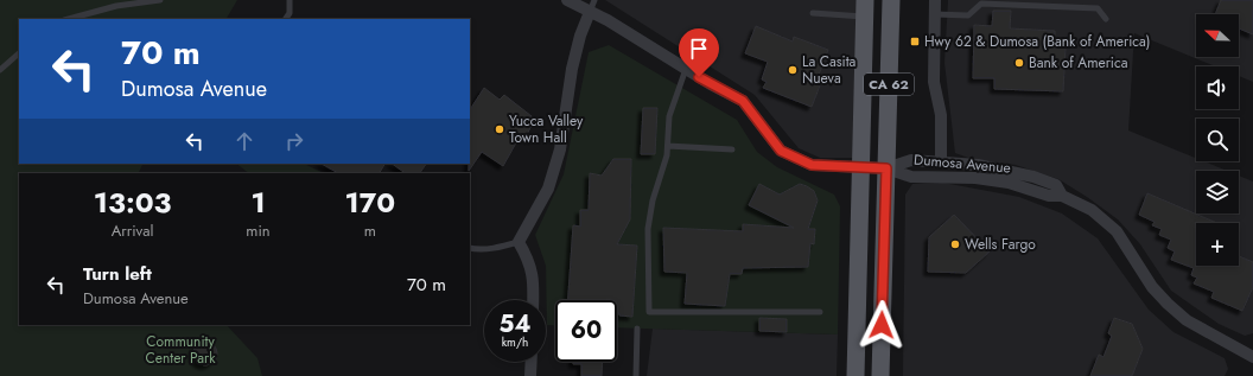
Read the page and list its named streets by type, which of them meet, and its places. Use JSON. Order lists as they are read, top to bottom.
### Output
{
  "streets": {
    "main road": ["CA 62"],
    "street": ["Dumosa Avenue"]
  },
  "crossings": [
    ["CA 62", "Dumosa Avenue"]
  ],
  "parks": ["Community Center Park"],
  "places": {
    "transit": ["Hwy 62 & Dumosa (Bank of America)"],
    "other": [
      "Bank of America",
      "La Casita Nueva",
      "Yucca Valley Town Hall",
      "Wells Fargo"
    ]
  },
  "north": "left",
  "page": {
    "map_buttons": "+",
    "turn": ["70 m", "Dumosa Avenue"],
    "eta": [
      "13:03",
      "Arrival",
      "1",
      "min",
      "170",
      "m"
    ],
    "list": [
      {
        "name": "Turn left",
        "note": "Dumosa Avenue",
        "value": "70 m"
      }
    ],
    "speed": "54 km/h",
    "limit": "60"
  }
}
